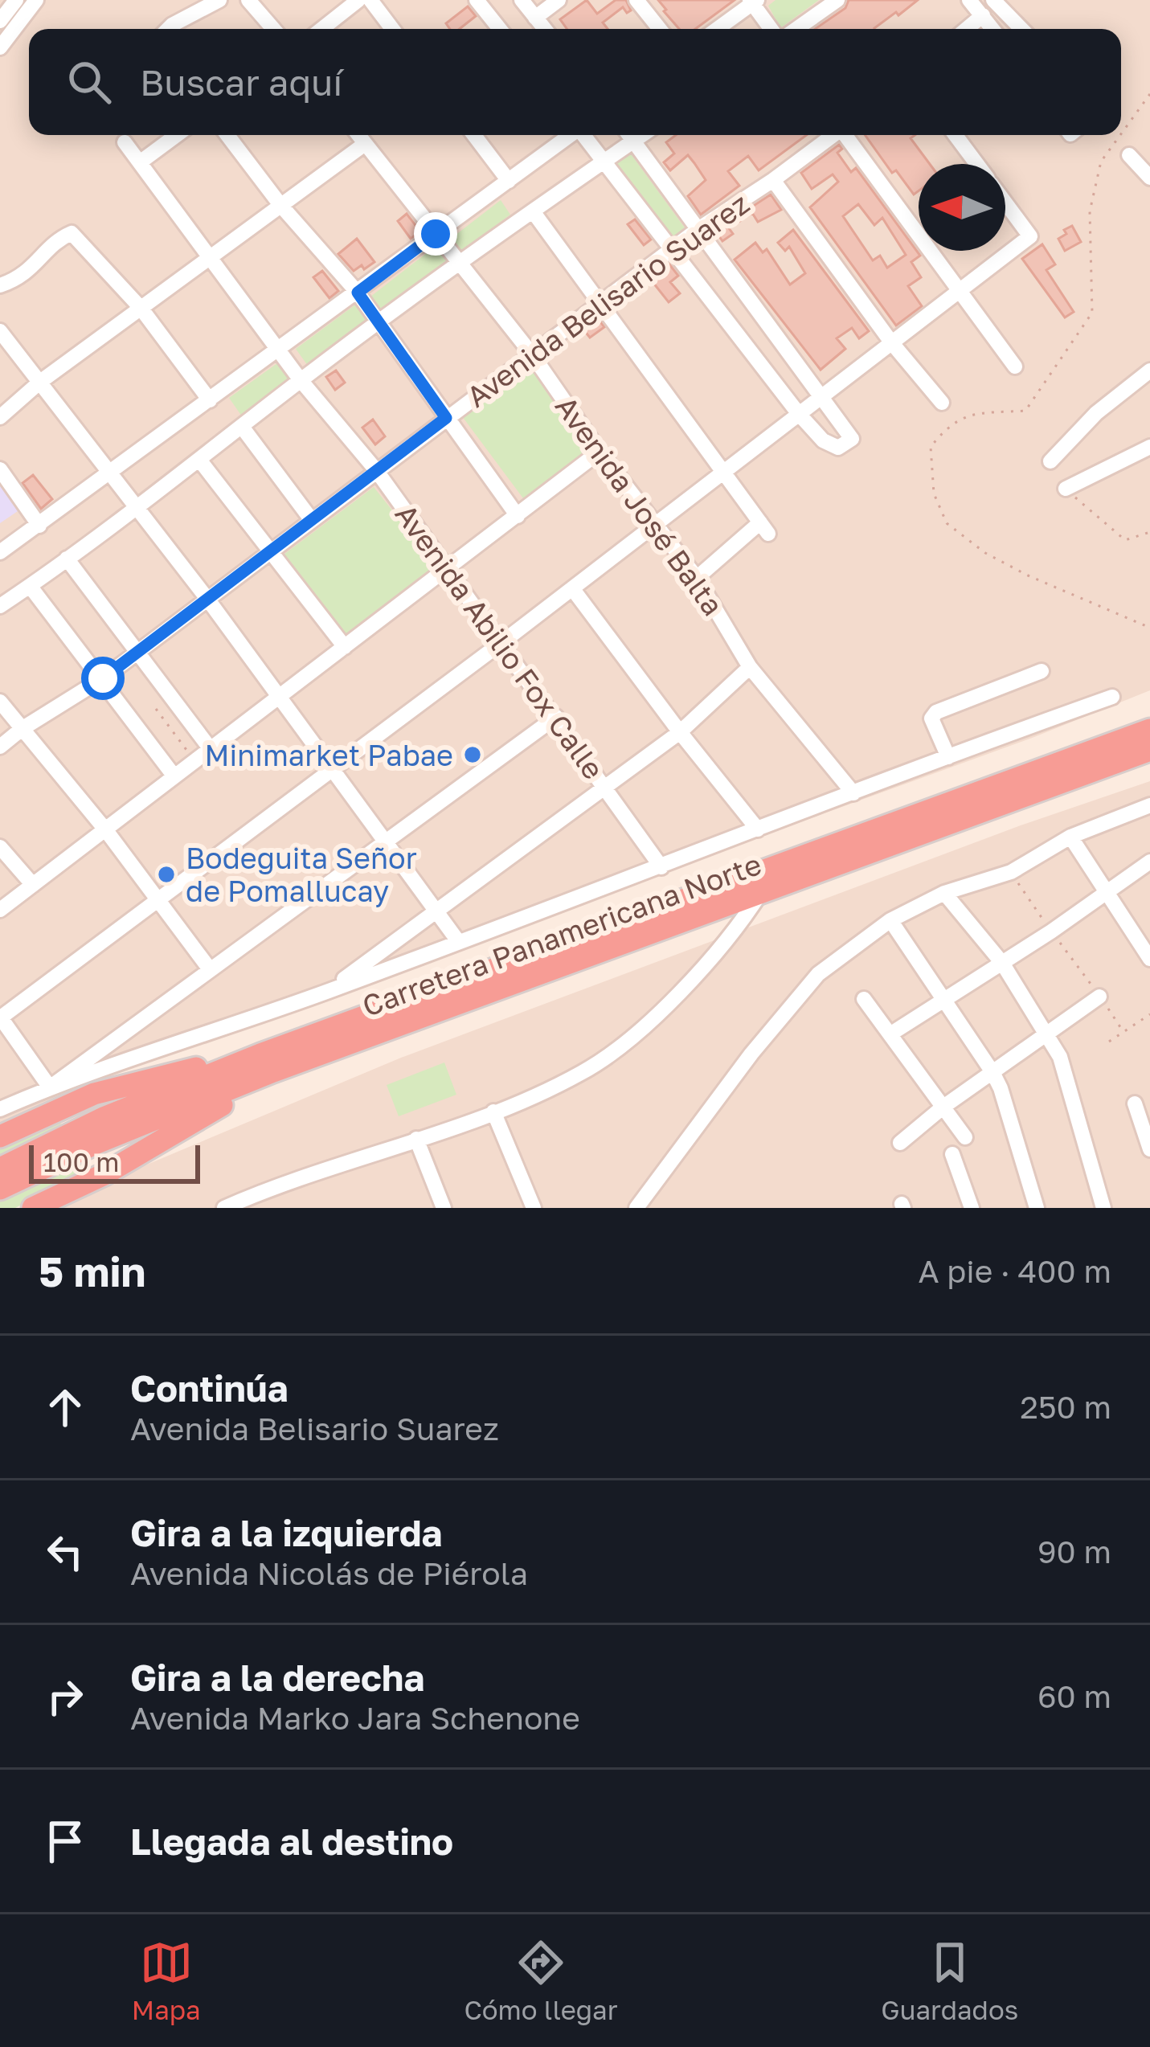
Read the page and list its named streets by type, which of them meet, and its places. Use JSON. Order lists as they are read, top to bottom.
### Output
{
  "streets": {
    "highway": ["Carretera Panamericana Norte"],
    "street": ["Avenida Belisario Suarez", "Avenida José Balta", "Avenida Abilio Fox Calle"]
  },
  "crossings": [
    ["Avenida Belisario Suarez", "Avenida José Balta"],
    ["Avenida Belisario Suarez", "Avenida Abilio Fox Calle"]
  ],
  "places": ["Minimarket Pabae", "Bodeguita Señor de Pomallucay"],
  "scale_bar": "100 m",
  "north": "left",
  "page": {
    "search": "Buscar aquí",
    "scale": "100 m",
    "heading": ["5 min", "A pie · 400 m"],
    "list": [
      ["Continúa", "Avenida Belisario Suarez", "250 m"],
      ["Gira a la izquierda", "Avenida Nicolás de Piérola", "90 m"],
      ["Gira a la derecha", "Avenida Marko Jara Schenone", "60 m"],
      "Llegada al destino"
    ],
    "nav": ["Mapa", "Cómo llegar", "Guardados"]
  }
}
